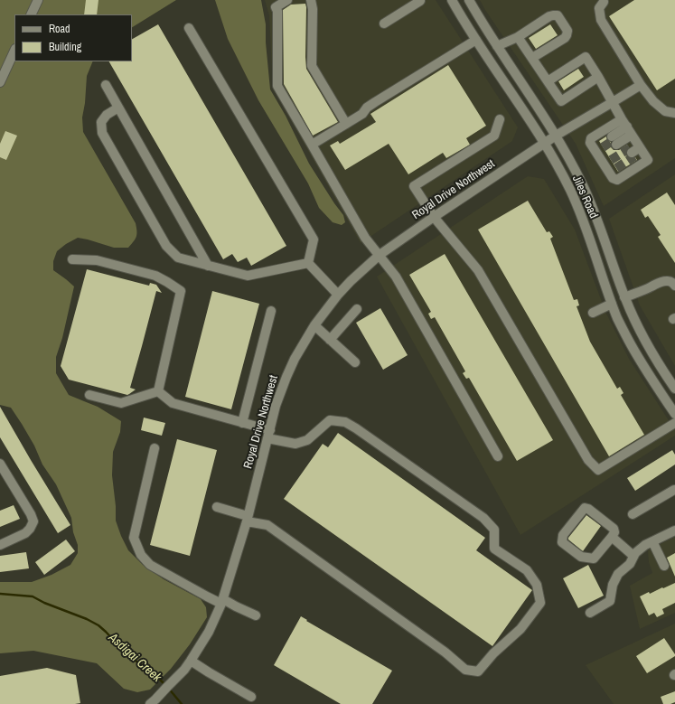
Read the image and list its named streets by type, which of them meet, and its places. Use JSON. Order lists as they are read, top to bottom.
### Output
{
  "streets": {
    "street": ["Royal Drive Northwest", "Jiles Road"]
  },
  "crossings": [
    ["Royal Drive Northwest", "Jiles Road"]
  ],
  "water": ["Asdigai Creek"],
  "legend": ["Road", "Building"]
}
